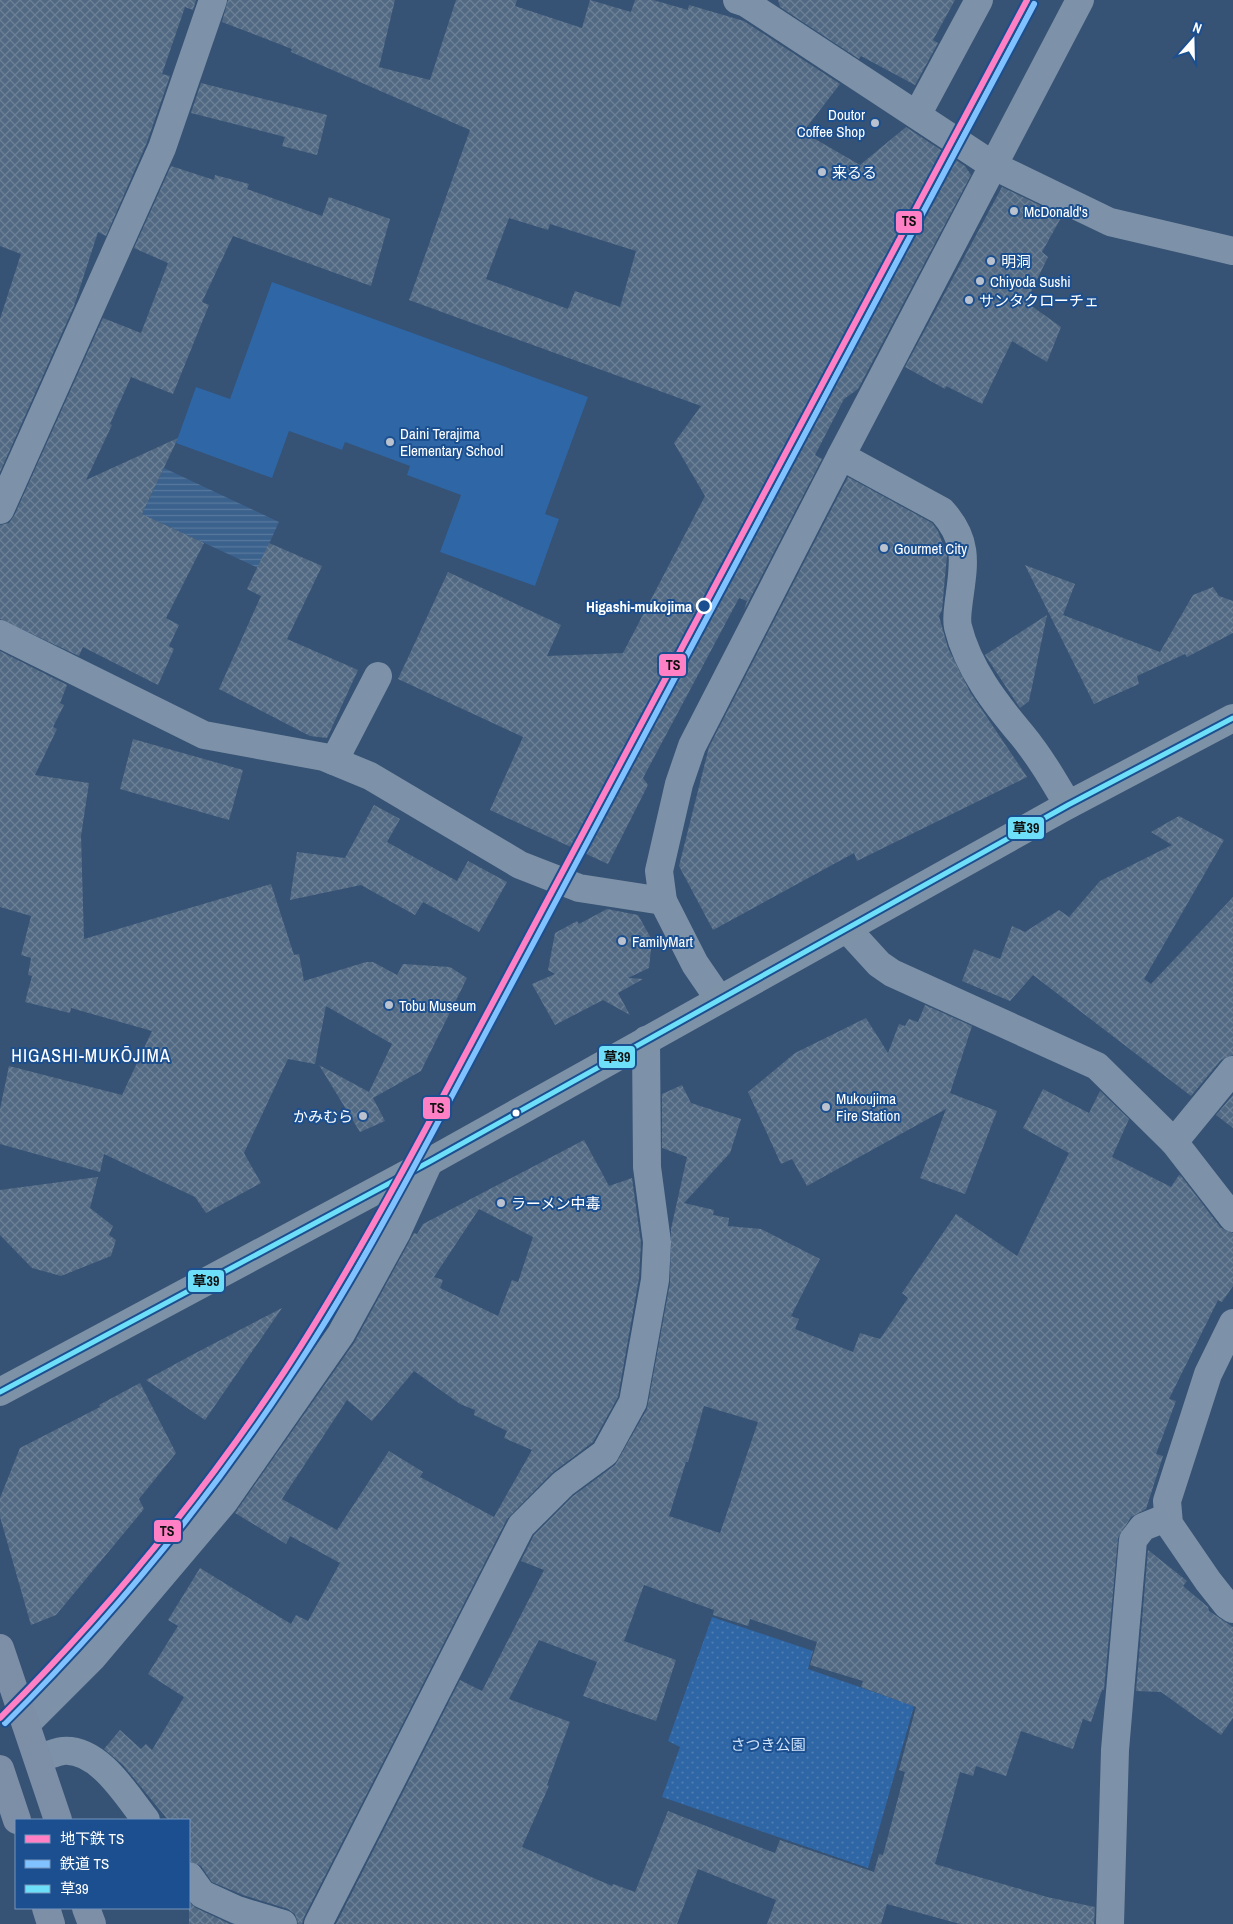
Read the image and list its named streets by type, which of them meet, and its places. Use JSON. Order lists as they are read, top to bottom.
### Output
{
  "districts": ["HIGASHI-MUKŌJIMA"],
  "parks": ["さつき公園"],
  "places": [
    "Doutor Coffee Shop",
    "来るる",
    "McDonald's",
    "明洞",
    "Chiyoda Sushi",
    "サンタクローチェ",
    "Daini Terajima Elementary School",
    "Gourmet City",
    "Higashi-mukojima",
    "FamilyMart",
    "Tobu Museum",
    "Mukoujima Fire Station",
    "かみむら",
    "ラーメン中毒"
  ],
  "lines": ["metro line TS", "rail line TS", "transit line 草39"],
  "legend": ["地下鉄 TS", "鉄道 TS", "草39"],
  "north": "top"
}
